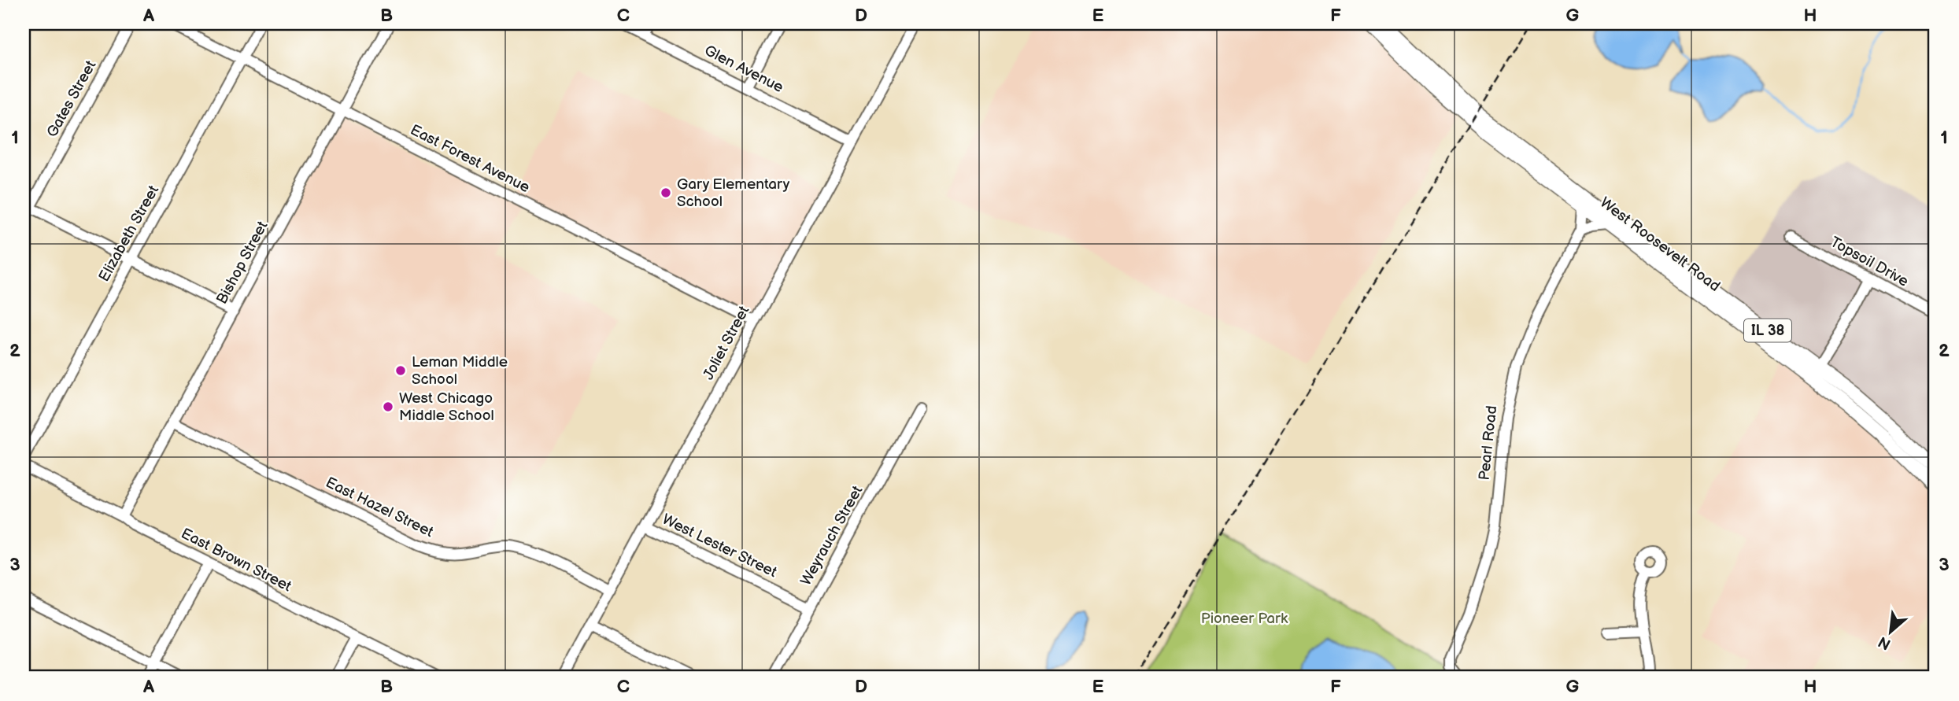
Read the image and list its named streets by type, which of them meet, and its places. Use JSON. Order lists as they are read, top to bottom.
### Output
{
  "streets": {
    "main road": ["West Roosevelt Road", "IL 38"],
    "street": [
      "Glen Avenue",
      "Gates Street",
      "East Forest Avenue",
      "Elizabeth Street",
      "Topsoil Drive",
      "Bishop Street",
      "Joliet Street",
      "Pearl Road",
      "East Hazel Street",
      "Weyrauch Street",
      "West Lester Street",
      "East Brown Street"
    ]
  },
  "crossings": [
    ["Glen Avenue", "Joliet Street"],
    ["East Forest Avenue", "Elizabeth Street"],
    ["East Forest Avenue", "Bishop Street"],
    ["East Forest Avenue", "Joliet Street"],
    ["West Roosevelt Road", "Pearl Road"],
    ["Bishop Street", "East Hazel Street"],
    ["Bishop Street", "East Brown Street"],
    ["Joliet Street", "East Hazel Street"],
    ["Joliet Street", "West Lester Street"],
    ["Weyrauch Street", "West Lester Street"]
  ],
  "parks": ["Pioneer Park"],
  "places": ["Gary Elementary School", "Leman Middle School", "West Chicago Middle School"],
  "north": "bottom left",
  "grid": {
    "columns": [
      "A",
      "B",
      "C",
      "D",
      "E",
      "F",
      "G",
      "H"
    ],
    "rows": ["1", "2", "3"]
  }
}
